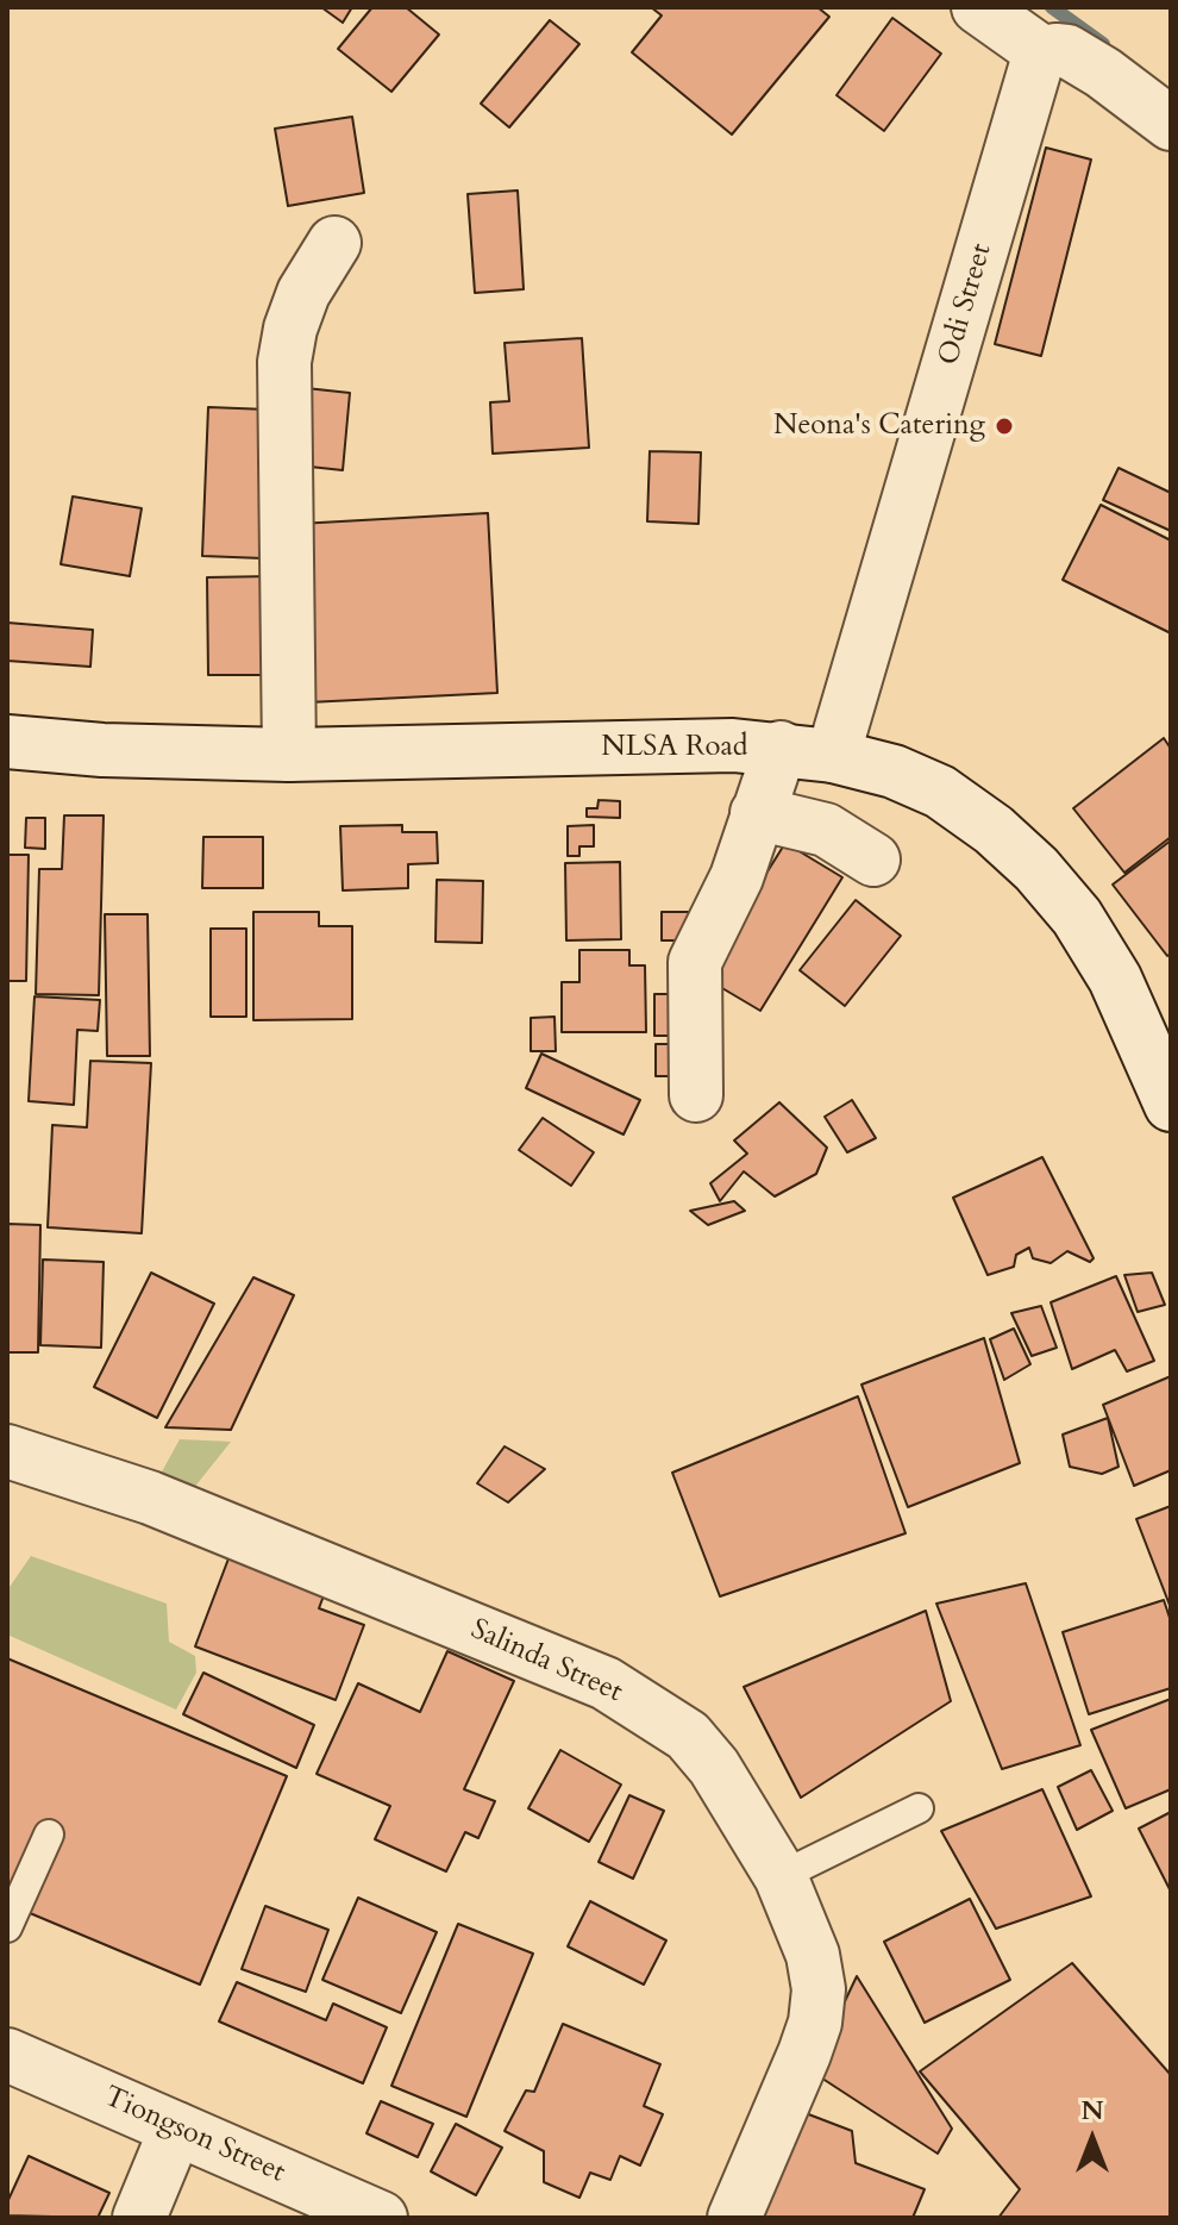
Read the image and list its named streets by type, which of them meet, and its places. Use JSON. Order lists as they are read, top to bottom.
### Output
{
  "streets": {
    "street": [
      "Odi Street",
      "NLSA Road",
      "Salinda Street",
      "Tiongson Street"
    ]
  },
  "crossings": [
    ["Odi Street", "NLSA Road"]
  ],
  "places": ["Neona's Catering"],
  "north": "top"
}
